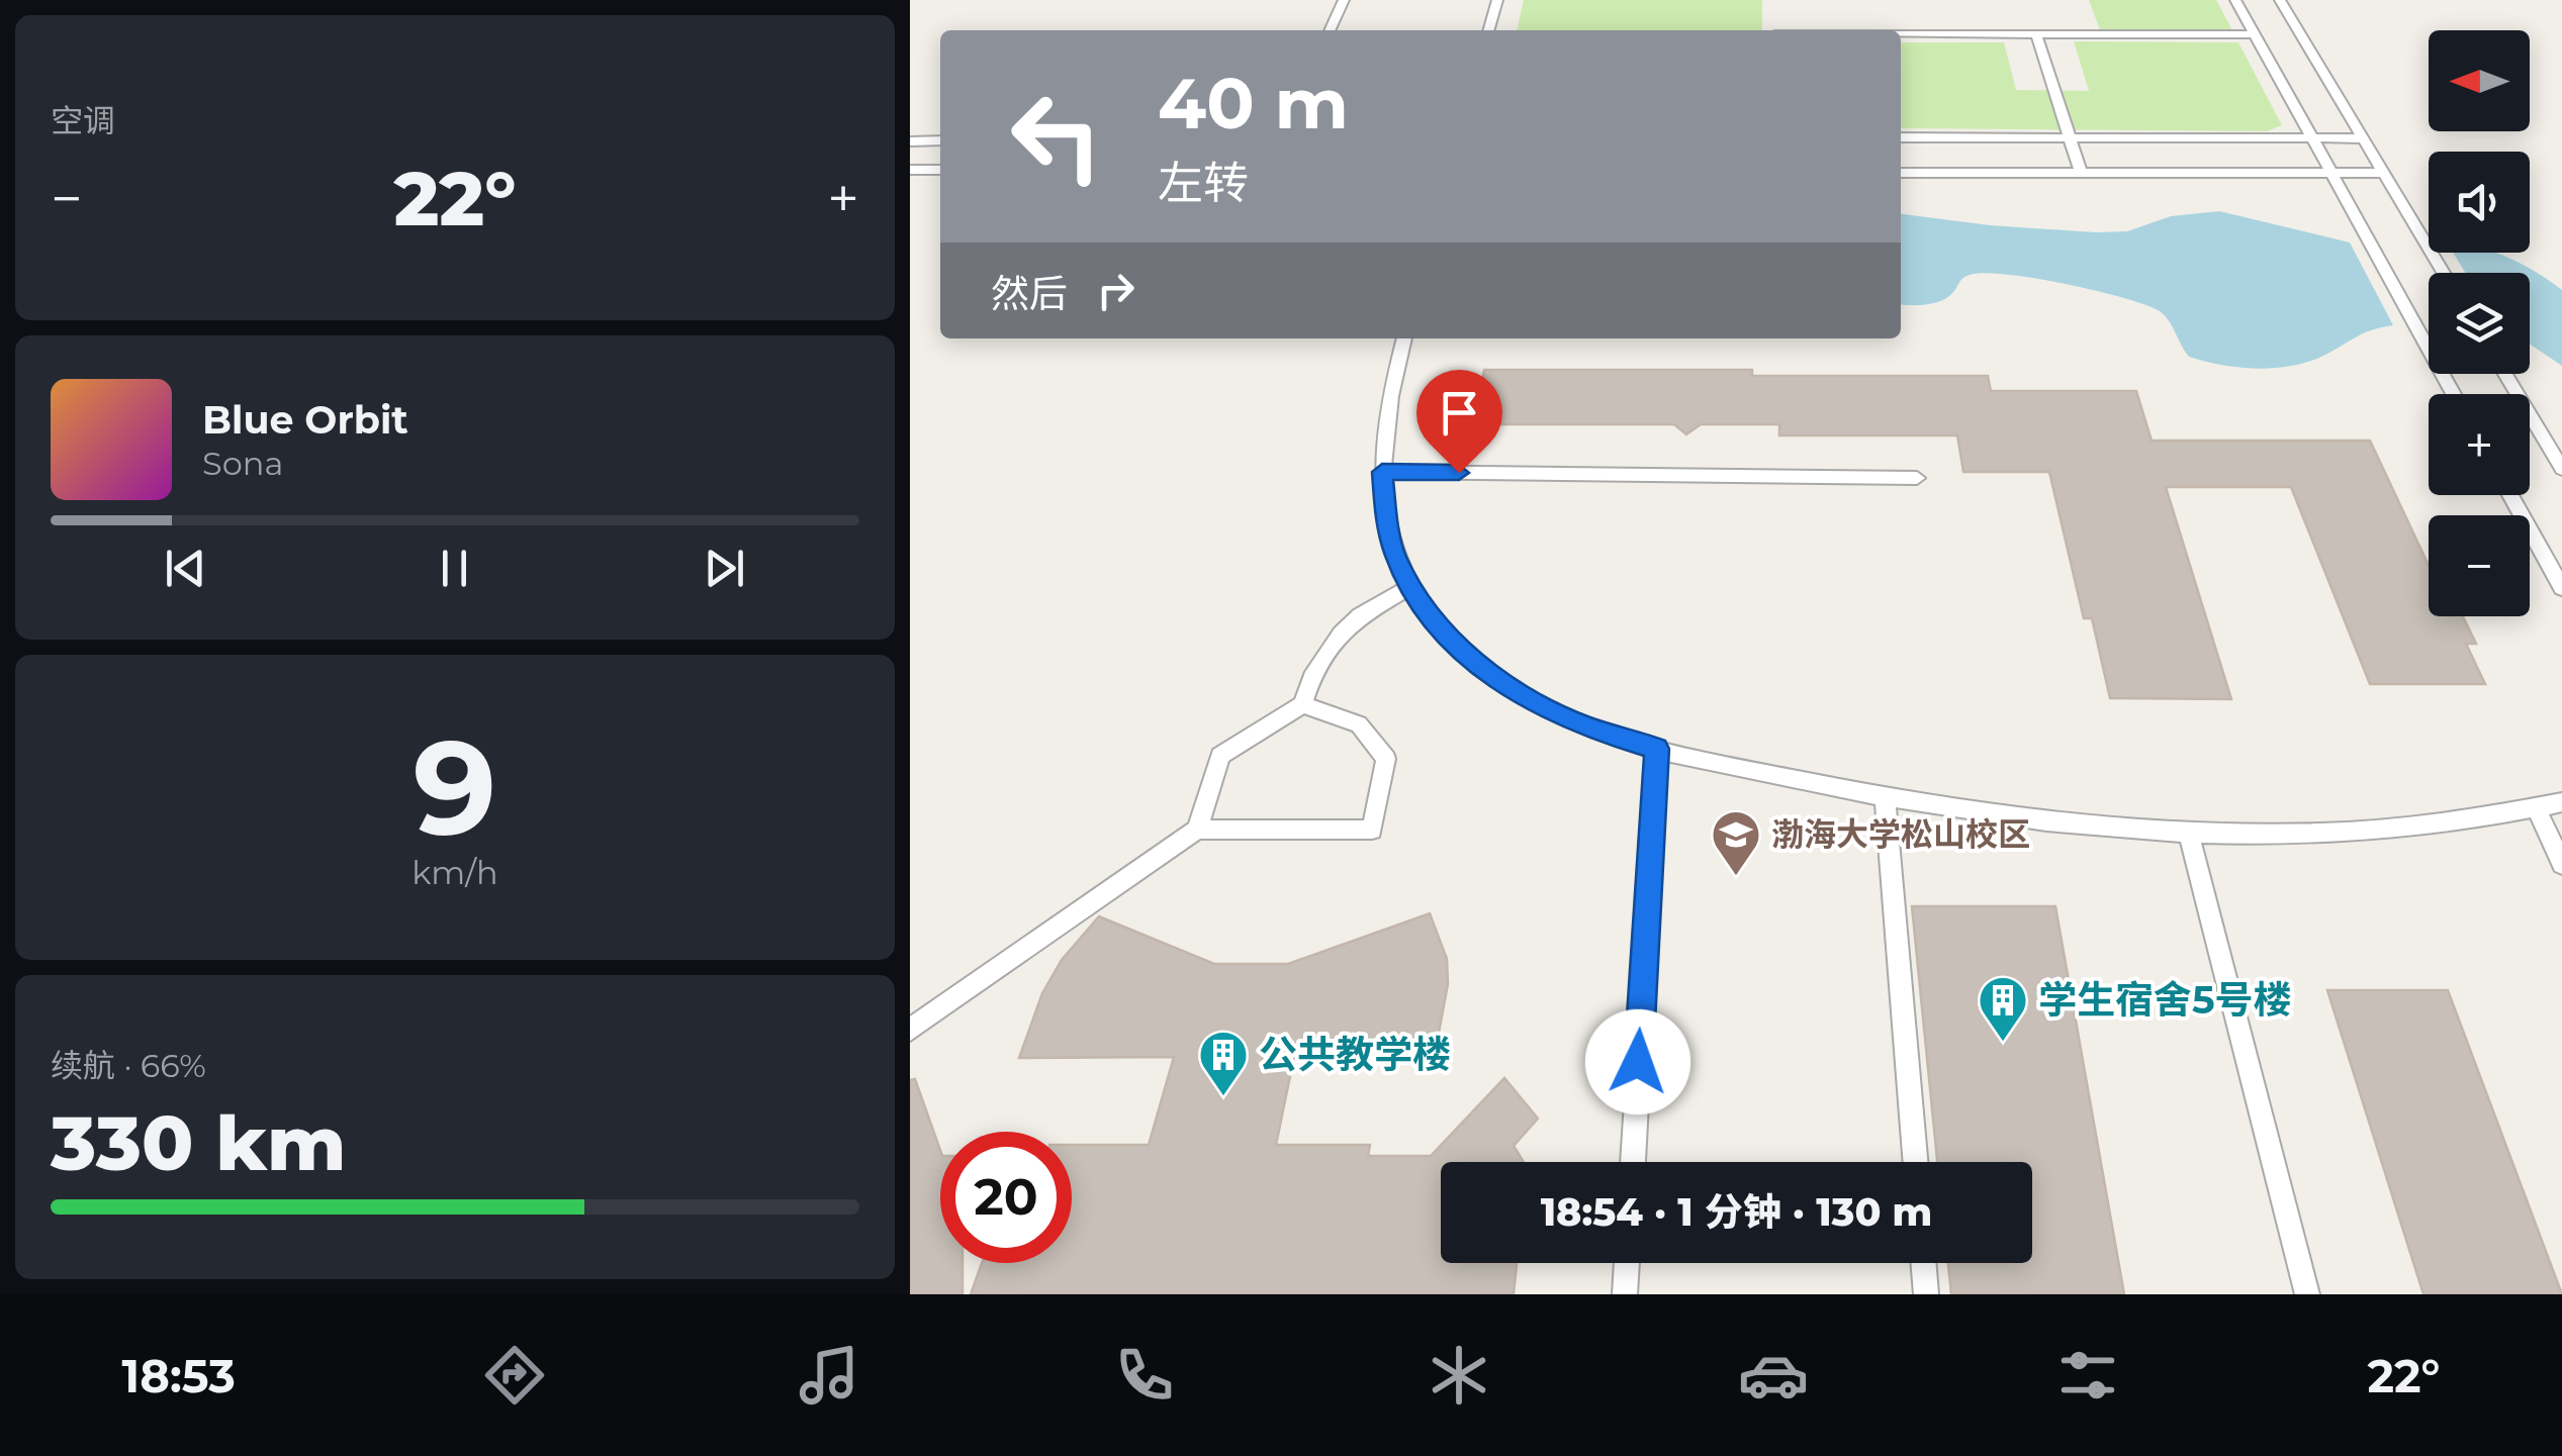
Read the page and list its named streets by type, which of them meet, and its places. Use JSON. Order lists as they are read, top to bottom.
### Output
{
  "places": {
    "school or university": ["渤海大学松山校区"],
    "building": ["学生宿舍5号楼", "公共教学楼"]
  },
  "north": "left",
  "page": {
    "tile": [
      "空调",
      ["9", "km/h"],
      ["续航 · 66%", "330 km"]
    ],
    "map_buttons": ["+", "−"],
    "turn": ["40 m", "左转"],
    "heat": ["−", "22°", "+"],
    "then": "然后",
    "song": ["Blue Orbit", "Sona"],
    "limit": "20",
    "trip": "18:54 · 1 分钟 · 130 m",
    "tabs": ["18:53", "22°"]
  }
}
